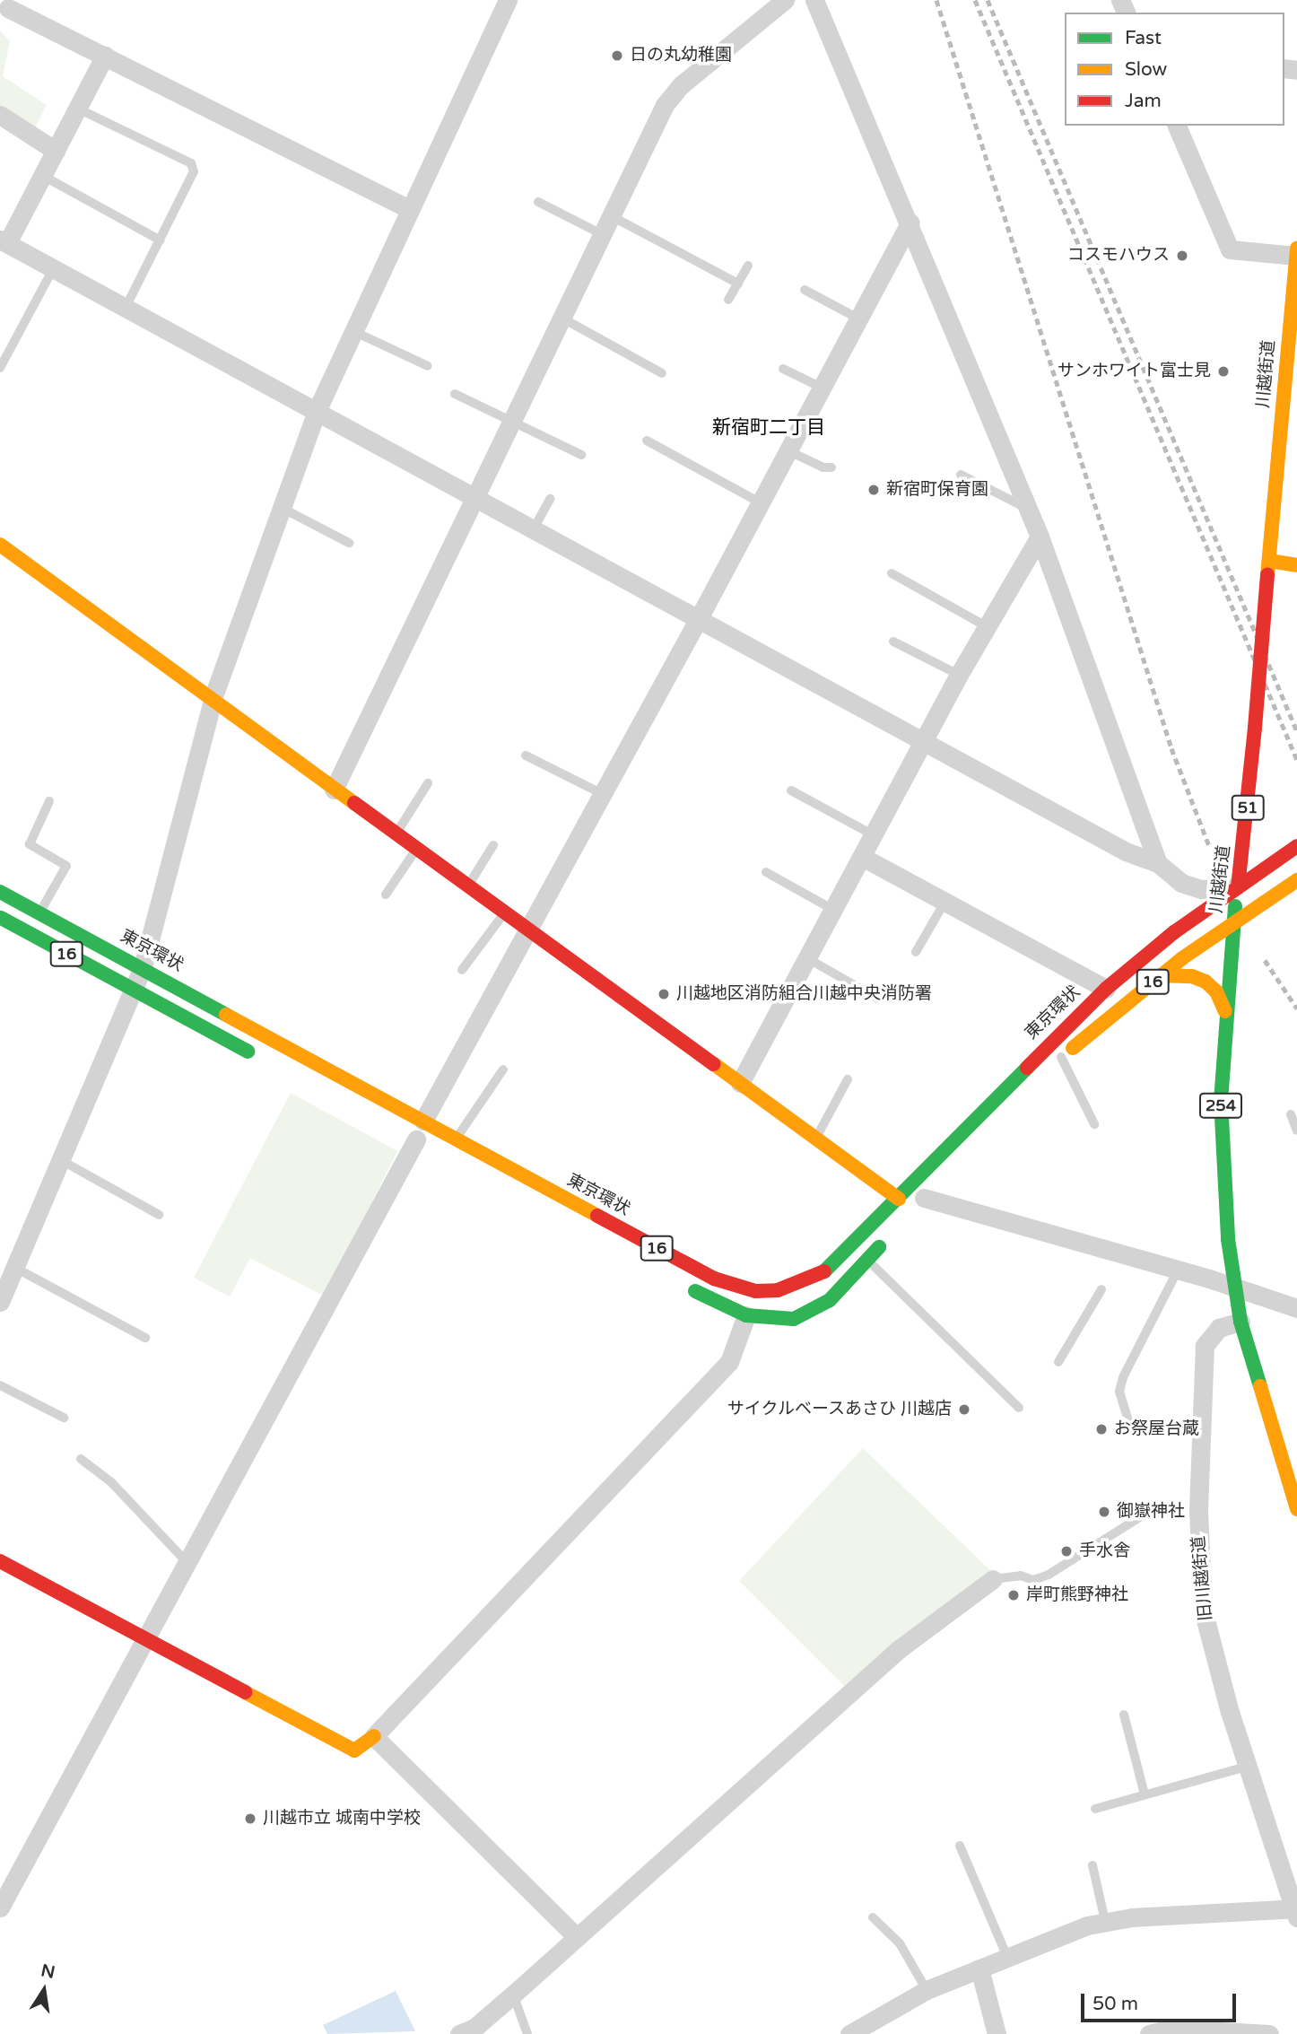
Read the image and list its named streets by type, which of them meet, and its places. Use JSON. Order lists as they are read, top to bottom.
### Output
{
  "streets": {
    "main road": [
      "川越街道",
      "51",
      "東京環状",
      "16",
      "254"
    ],
    "street": ["旧川越街道"]
  },
  "crossings": [
    ["川越街道", "東京環状"],
    ["川越街道", "16"],
    ["川越街道", "旧川越街道"]
  ],
  "districts": ["新宿町二丁目"],
  "places": [
    "日の丸幼稚園",
    "コスモハウス",
    "サンホワイト富士見",
    "新宿町保育園",
    "川越地区消防組合川越中央消防署",
    "サイクルベースあさひ 川越店",
    "お祭屋台蔵",
    "御嶽神社",
    "手水舎",
    "岸町熊野神社",
    "川越市立 城南中学校"
  ],
  "legend": ["Fast", "Slow", "Jam"],
  "scale_bar": "50 m",
  "north": "top"
}
